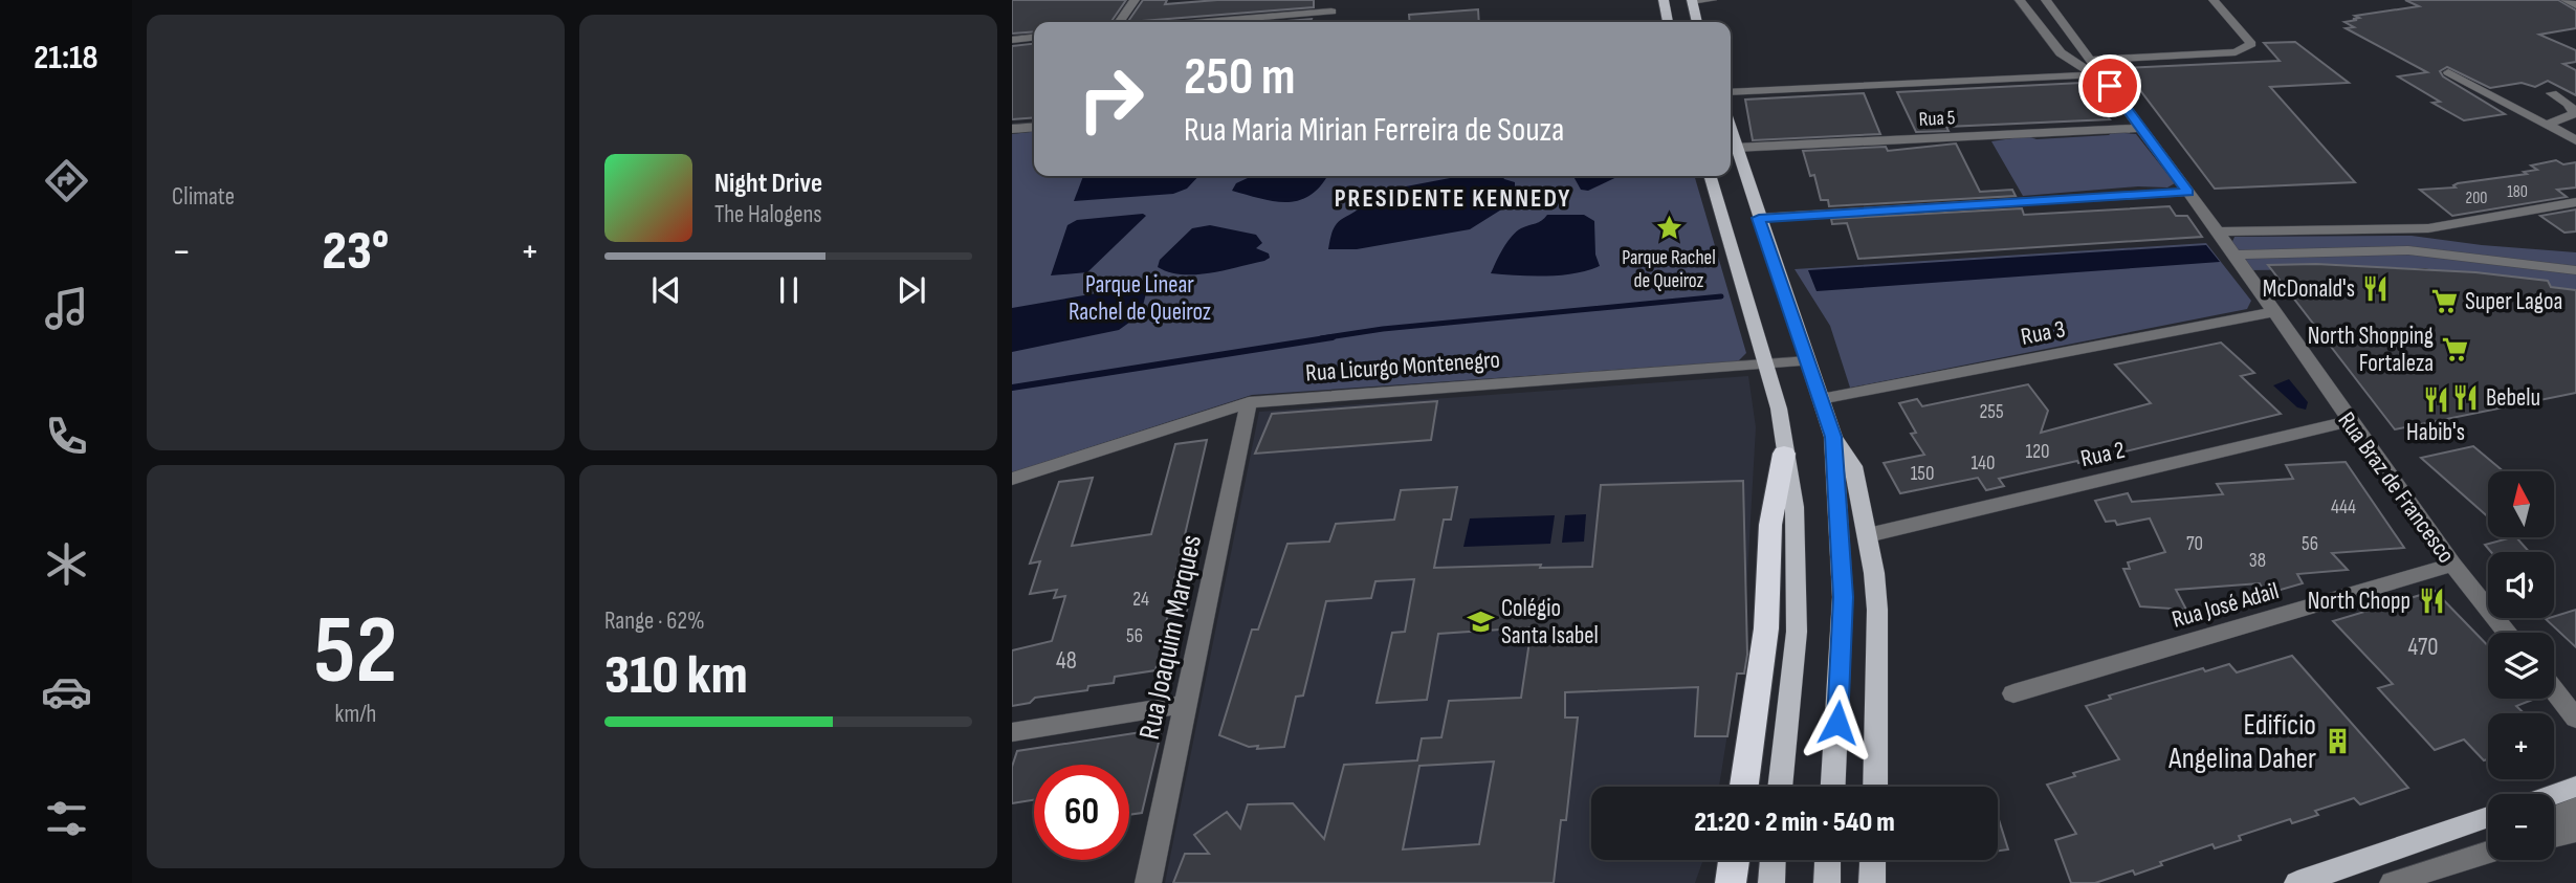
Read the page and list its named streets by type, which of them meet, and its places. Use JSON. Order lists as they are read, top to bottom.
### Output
{
  "streets": {
    "street": [
      "Rua 5",
      "Rua 3",
      "Rua Licurgo Montenegro",
      "Rua 2",
      "Rua Braz de Francesco",
      "Rua José Adail",
      "Rua Joaquim Marques"
    ]
  },
  "crossings": [
    ["Rua 5", "Rua Braz de Francesco"],
    ["Rua 3", "Rua Braz de Francesco"],
    ["Rua Licurgo Montenegro", "Rua Joaquim Marques"],
    ["Rua 2", "Rua Braz de Francesco"],
    ["Rua Braz de Francesco", "Rua José Adail"]
  ],
  "districts": ["PRESIDENTE KENNEDY"],
  "parks": ["Parque Linear Rachel de Queiroz"],
  "places": {
    "place": ["Parque Rachel de Queiroz"],
    "restaurant": [
      "McDonald's",
      "Bebelu",
      "Habib's",
      "North Chopp"
    ],
    "supermarket": ["Super Lagoa", "North Shopping Fortaleza"],
    "school or university": ["Colégio Santa Isabel"],
    "building": ["Edifício Angelina Daher"]
  },
  "house_numbers": [
    "180",
    "200",
    "255",
    "120",
    "140",
    "150",
    "444",
    "70",
    "56",
    "38",
    "24",
    "56",
    "470",
    "48"
  ],
  "north": "top",
  "page": {
    "tabs": "21:18",
    "tile": [
      "Climate",
      ["52", "km/h"],
      ["Range · 62%", "310 km"]
    ],
    "turn": ["250 m", "Rua Maria Mirian Ferreira de Souza"],
    "song": ["Night Drive", "The Halogens"],
    "heat": ["−", "23°", "+"],
    "map_buttons": ["+", "−"],
    "limit": "60",
    "trip": "21:20 · 2 min · 540 m"
  }
}
